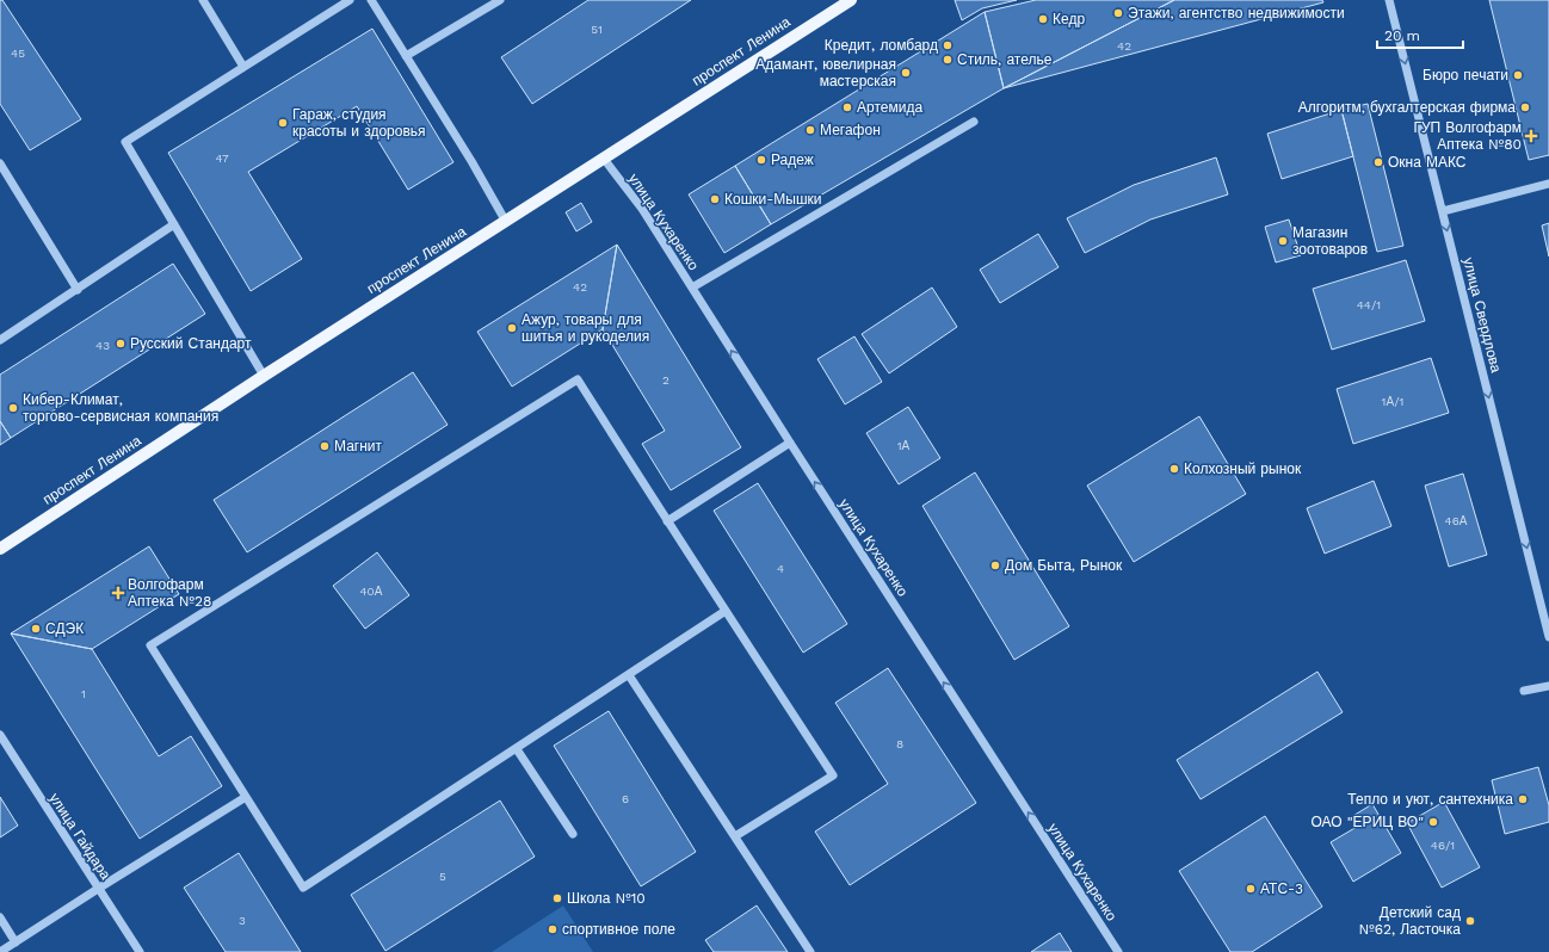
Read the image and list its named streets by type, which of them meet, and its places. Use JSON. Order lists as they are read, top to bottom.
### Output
{
  "streets": {
    "main road": ["проспект Ленина"],
    "street": ["улица Кухаренко", "улица Свердлова", "улица Гайдара"]
  },
  "crossings": [
    ["проспект Ленина", "улица Кухаренко"]
  ],
  "one_way": ["улица Кухаренко", "улица Свердлова"],
  "places": {
    "other": [
      "Этажи, агентство недвижимости",
      "Кедр",
      "Кредит, ломбард",
      "Стиль, ателье",
      "Адамант, ювелирная мастерская",
      "Бюро печати",
      "Артемида",
      "Алгоритм, бухгалтерская фирма",
      "Гараж, студия красоты и здоровья",
      "Мегафон",
      "Радеж",
      "Окна МАКС",
      "Кошки-Мышки",
      "Магазин зоотоваров",
      "Ажур, товары для шитья и рукоделия",
      "Русский Стандарт",
      "Кибер-Климат, торгово-сервисная компания",
      "Магнит",
      "Колхозный рынок",
      "Дом Быта, Рынок",
      "СДЭК",
      "Тепло и уют, сантехника",
      "ОАО \"ЕРИЦ ВО\"",
      "АТС-3",
      "Школа №10",
      "Детский сад №62, Ласточка",
      "спортивное поле"
    ],
    "health": ["ГУП Волгофарм Аптека №80", "Волгофарм Аптека №28"]
  },
  "house_numbers": [
    "51",
    "42",
    "45",
    "47",
    "42",
    "44/1",
    "43",
    "2",
    "1А/1",
    "1А",
    "46А",
    "4",
    "40А",
    "1",
    "8",
    "6",
    "46/1",
    "5",
    "3"
  ],
  "scale_bar": "20 m"
}
